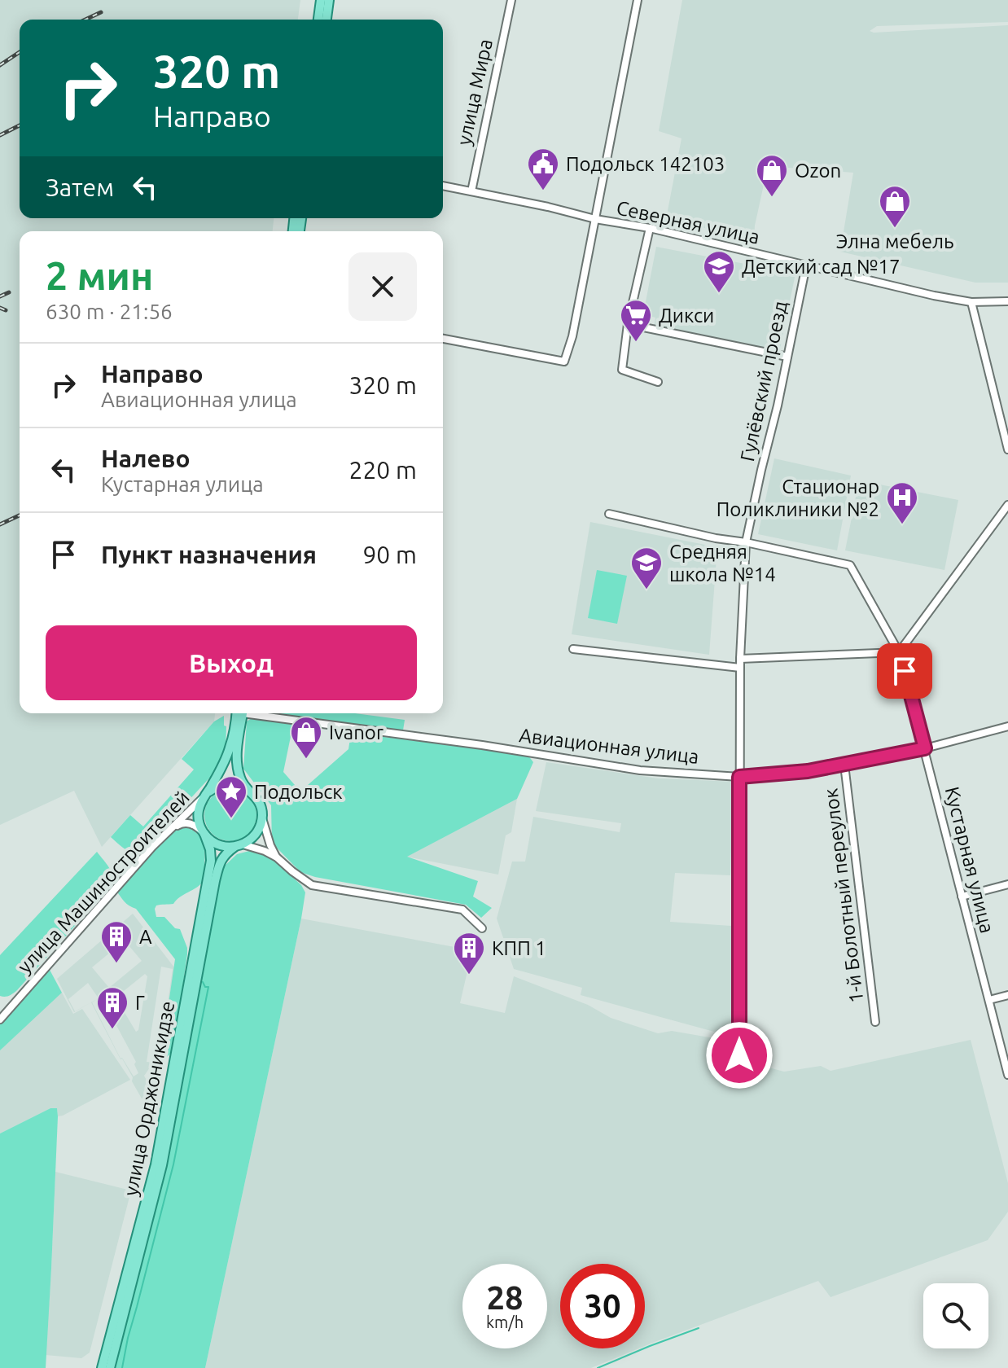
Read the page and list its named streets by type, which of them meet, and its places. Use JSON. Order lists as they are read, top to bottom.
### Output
{
  "streets": {
    "main road": ["улица Орджоникидзе"],
    "street": [
      "улица Мира",
      "Северная улица",
      "Гулёвский проезд",
      "Авиационная улица",
      "Кустарная улица",
      "улица Машиностроителей",
      "1-й Болотный переулок"
    ]
  },
  "crossings": [
    ["улица Мира", "Северная улица"],
    ["Северная улица", "Гулёвский проезд"],
    ["Гулёвский проезд", "Авиационная улица"],
    ["Гулёвский проезд", "Кустарная улица"],
    ["Авиационная улица", "Кустарная улица"],
    ["Авиационная улица", "1-й Болотный переулок"],
    ["улица Машиностроителей", "улица Орджоникидзе"]
  ],
  "places": {
    "public building": ["Подольск 142103"],
    "shop": ["Ozon", "Элна мебель", "Ivanor"],
    "school or university": ["Детский сад №17", "Средняя школа №14"],
    "supermarket": ["Дикси"],
    "hospital": ["Стационар Поликлиники №2"],
    "place": ["Подольск"],
    "building": ["А", "КПП 1", "Г"]
  },
  "page": {
    "turn": ["320 m", "Направо"],
    "then": "Затем",
    "heading": ["2 мин", "630 m · 21:56"],
    "list": [
      {
        "name": "Направо",
        "note": "Авиационная улица",
        "value": "320 m"
      },
      {
        "name": "Налево",
        "note": "Кустарная улица",
        "value": "220 m"
      },
      {
        "name": "Пункт назначения",
        "value": "90 m"
      }
    ],
    "buttons": "Выход",
    "speed": "28 km/h",
    "limit": "30"
  }
}
